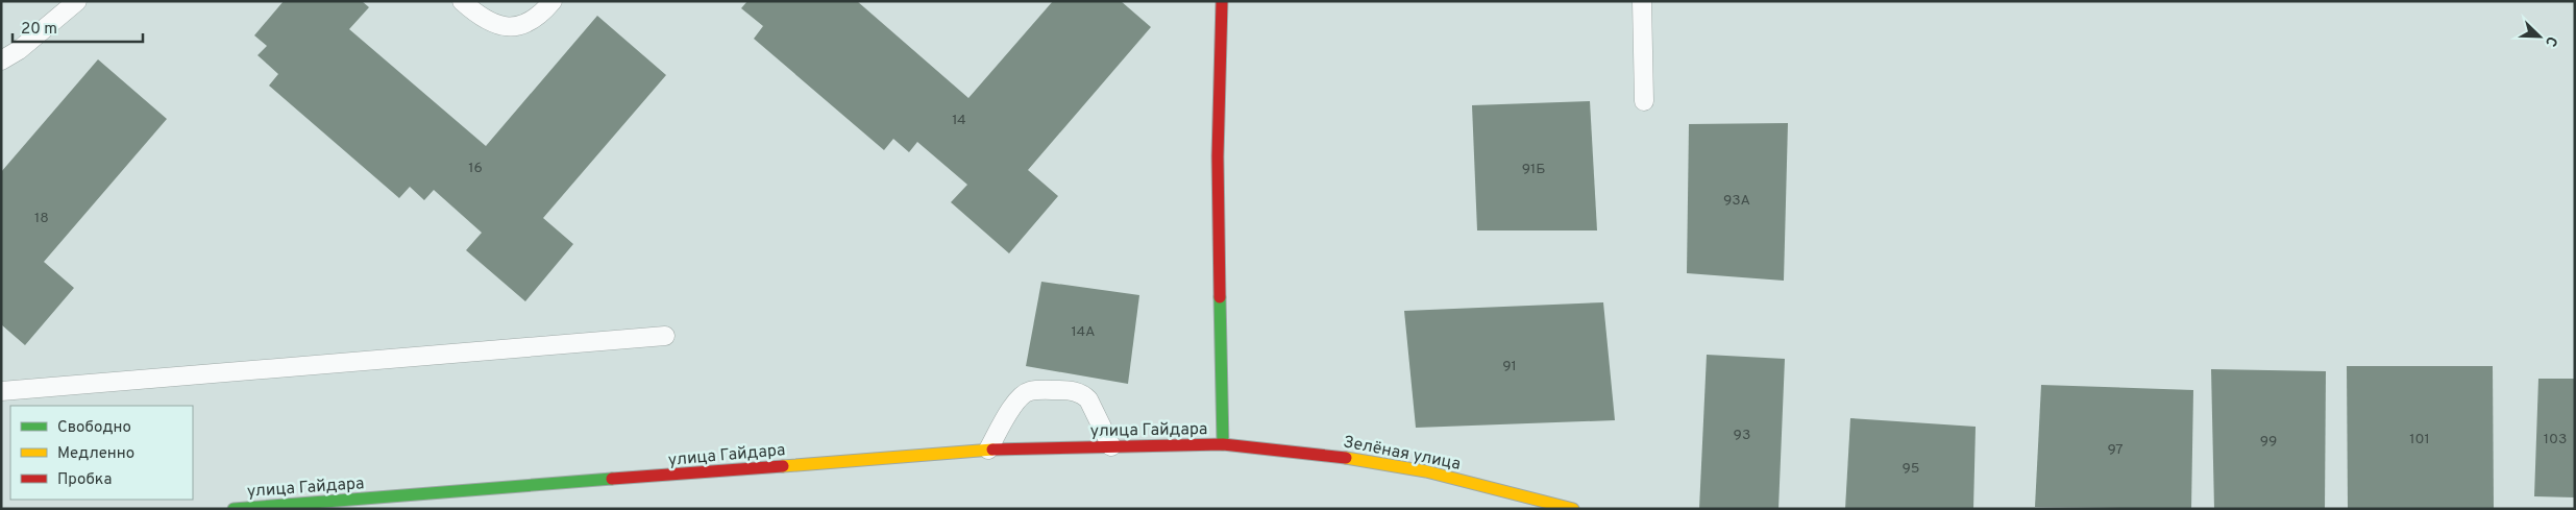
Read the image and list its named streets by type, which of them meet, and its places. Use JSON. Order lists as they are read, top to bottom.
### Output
{
  "streets": {
    "main road": ["улица Гайдара", "Зелёная улица"]
  },
  "crossings": [
    ["улица Гайдара", "Зелёная улица"]
  ],
  "house_numbers": [
    "14",
    "16",
    "91Б",
    "93А",
    "18",
    "14А",
    "91",
    "93",
    "101",
    "103",
    "99",
    "97",
    "95"
  ],
  "legend": ["Свободно", "Медленно", "Пробка"],
  "scale_bar": "20 m",
  "north": "bottom right"
}
